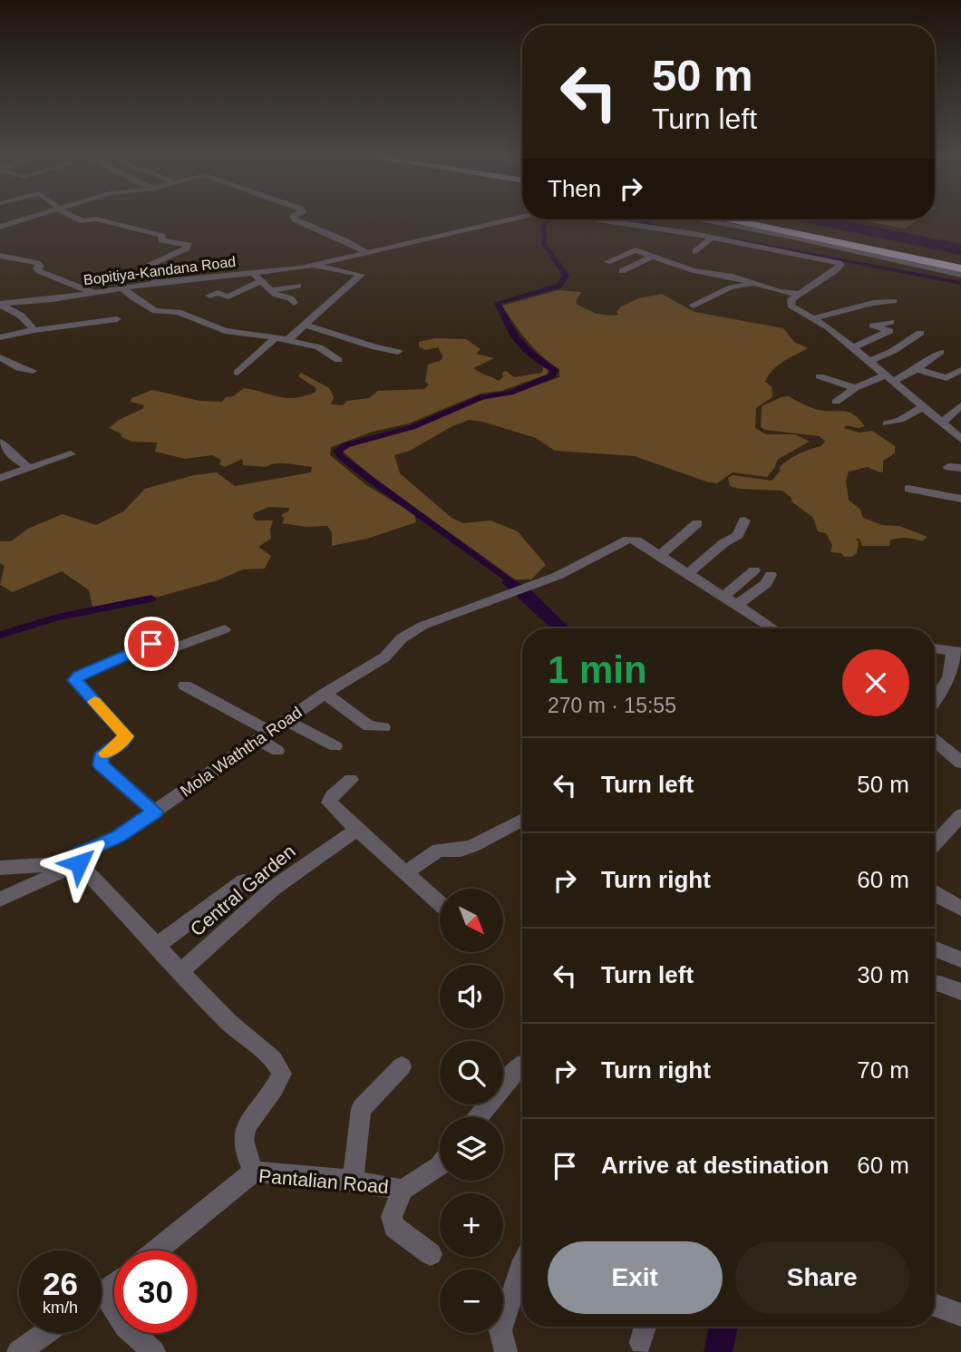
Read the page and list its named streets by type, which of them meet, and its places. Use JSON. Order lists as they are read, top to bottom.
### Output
{
  "streets": {
    "street": [
      "Bopitiya-Kandana Road",
      "Mola Waththa Road",
      "Central Garden",
      "Pantalian Road"
    ]
  },
  "north": "bottom right",
  "page": {
    "turn": ["50 m", "Turn left"],
    "then": "Then",
    "heading": ["1 min", "270 m · 15:55"],
    "list": [
      {
        "name": "Turn left",
        "value": "50 m"
      },
      {
        "name": "Turn right",
        "value": "60 m"
      },
      {
        "name": "Turn left",
        "value": "30 m"
      },
      {
        "name": "Turn right",
        "value": "70 m"
      },
      {
        "name": "Arrive at destination",
        "value": "60 m"
      }
    ],
    "map_buttons": ["+", "−"],
    "buttons": ["Exit", "Share"],
    "speed": "26 km/h",
    "limit": "30"
  }
}
